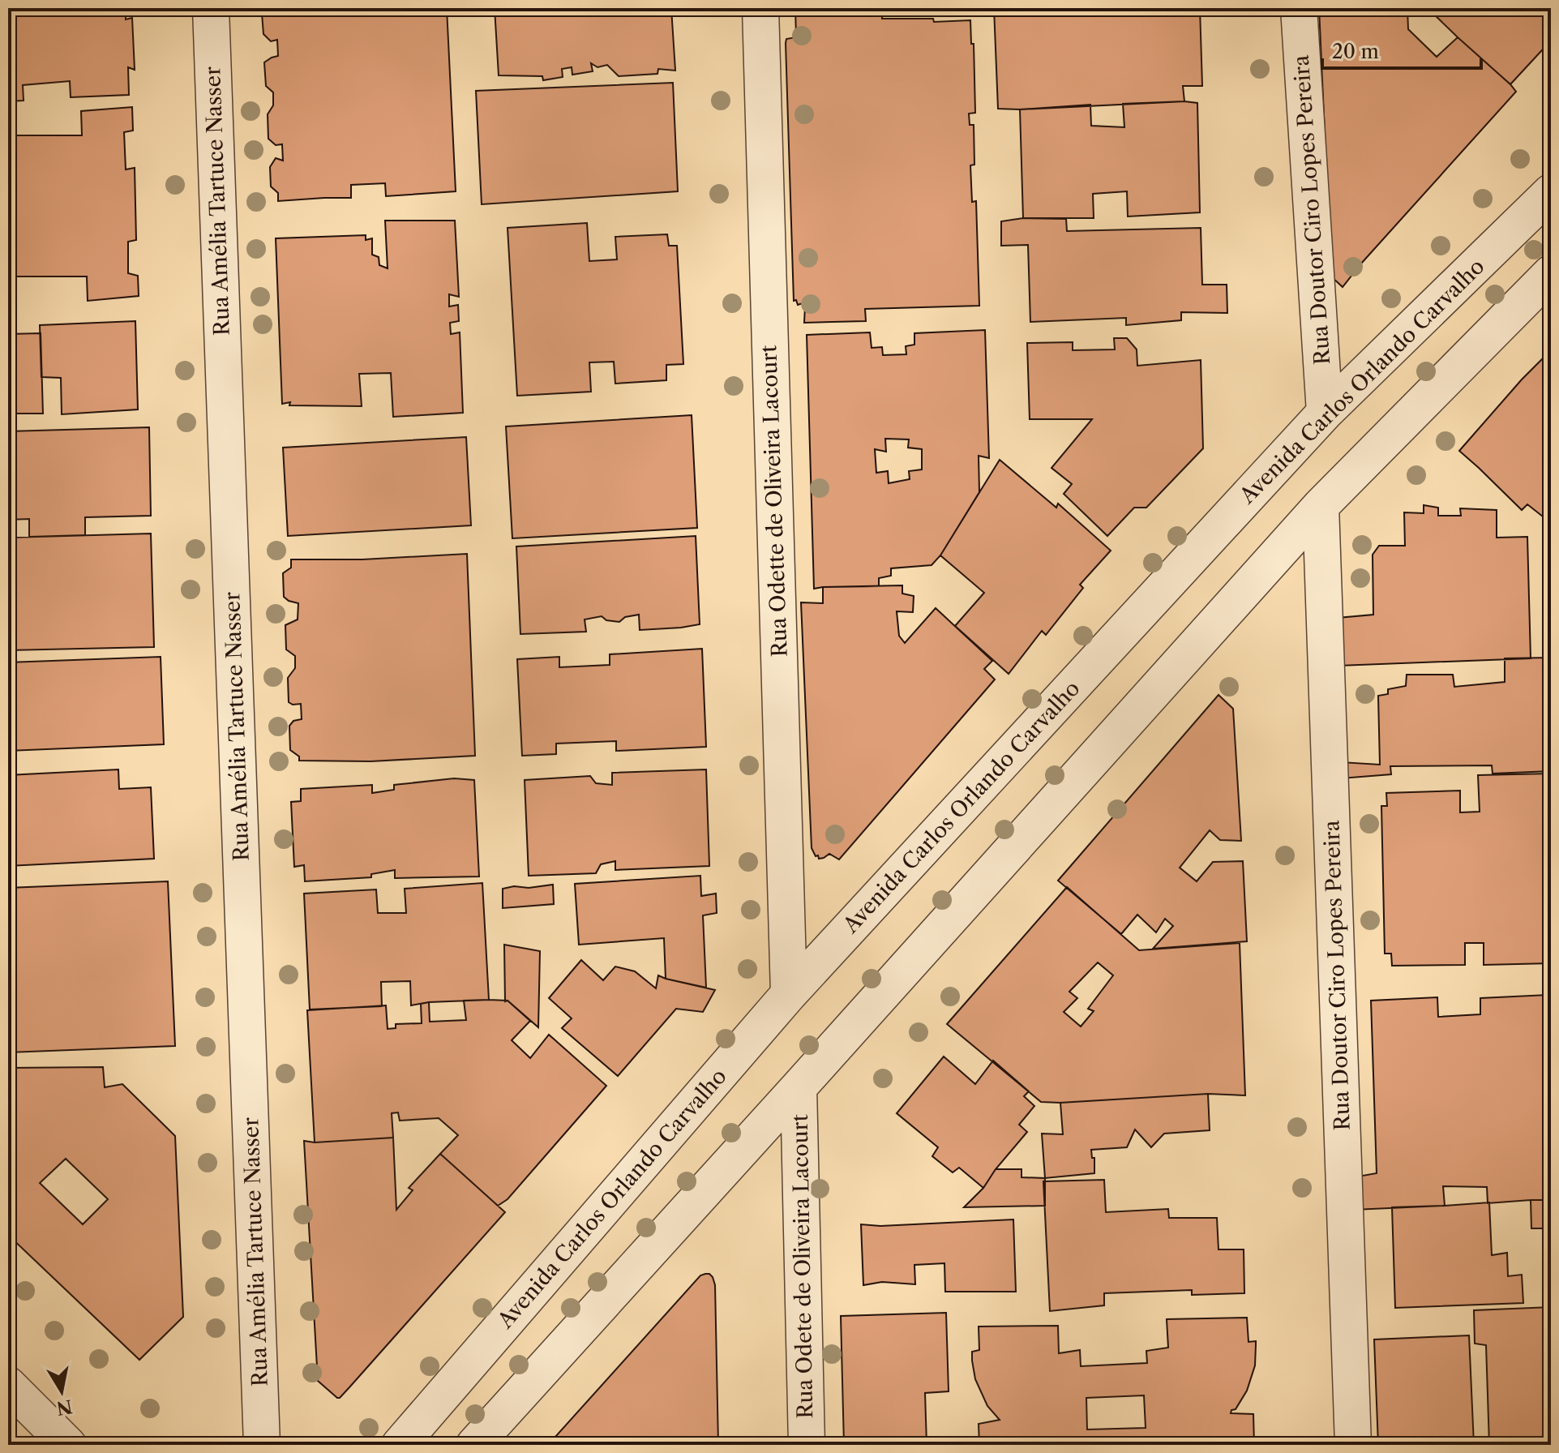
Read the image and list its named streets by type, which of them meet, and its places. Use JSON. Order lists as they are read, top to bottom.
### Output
{
  "streets": {
    "street": [
      "Rua Amélia Tartuce Nasser",
      "Rua Doutor Ciro Lopes Pereira",
      "Avenida Carlos Orlando Carvalho",
      "Rua Odette de Oliveira Lacourt",
      "Rua Odete de Oliveira Lacourt"
    ]
  },
  "crossings": [
    ["Rua Doutor Ciro Lopes Pereira", "Avenida Carlos Orlando Carvalho"],
    ["Avenida Carlos Orlando Carvalho", "Rua Odette de Oliveira Lacourt"]
  ],
  "scale_bar": "20 m",
  "north": "bottom"
}
